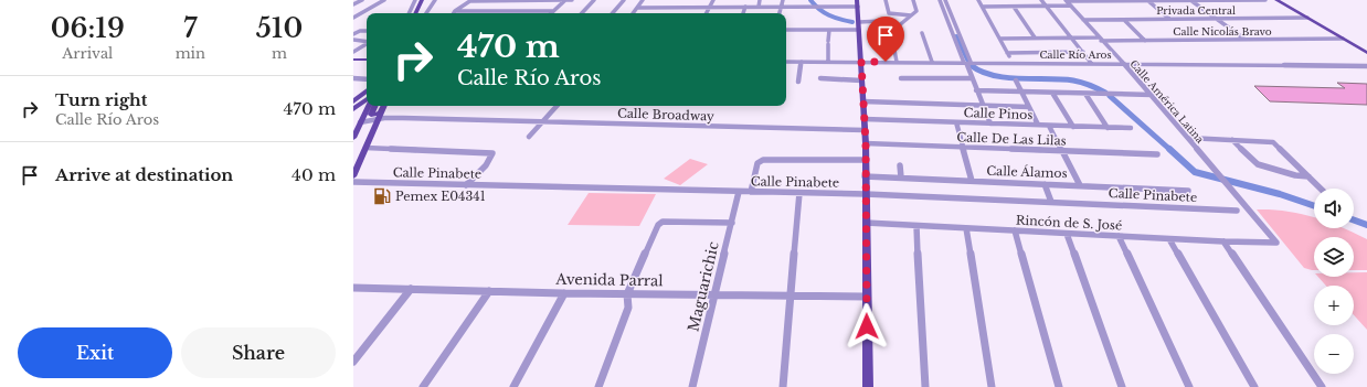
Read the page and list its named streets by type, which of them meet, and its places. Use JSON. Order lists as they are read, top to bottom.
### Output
{
  "streets": {
    "street": [
      "Privada Central",
      "Calle Nicolás Bravo",
      "Calle Río Aros",
      "Calle América Latina",
      "Calle Pinos",
      "Calle Broadway",
      "Calle De Las Lilas",
      "Calle Álamos",
      "Calle Pinabete",
      "Rincón de S. José",
      "Avenida Parral",
      "Maguarichic"
    ]
  },
  "crossings": [
    ["Privada Central", "Calle América Latina"],
    ["Calle Nicolás Bravo", "Calle América Latina"],
    ["Calle Río Aros", "Calle América Latina"],
    ["Calle América Latina", "Rincón de S. José"],
    ["Calle Pinabete", "Maguarichic"],
    ["Avenida Parral", "Maguarichic"]
  ],
  "places": {
    "fuel station": ["Pemex E04341"]
  },
  "page": {
    "eta": [
      "06:19",
      "Arrival",
      "7",
      "min",
      "510",
      "m"
    ],
    "turn": ["470 m", "Calle Río Aros"],
    "list": [
      {
        "name": "Turn right",
        "note": "Calle Río Aros",
        "value": "470 m"
      },
      {
        "name": "Arrive at destination",
        "value": "40 m"
      }
    ],
    "map_buttons": ["+", "−"],
    "buttons": ["Exit", "Share"]
  }
}
